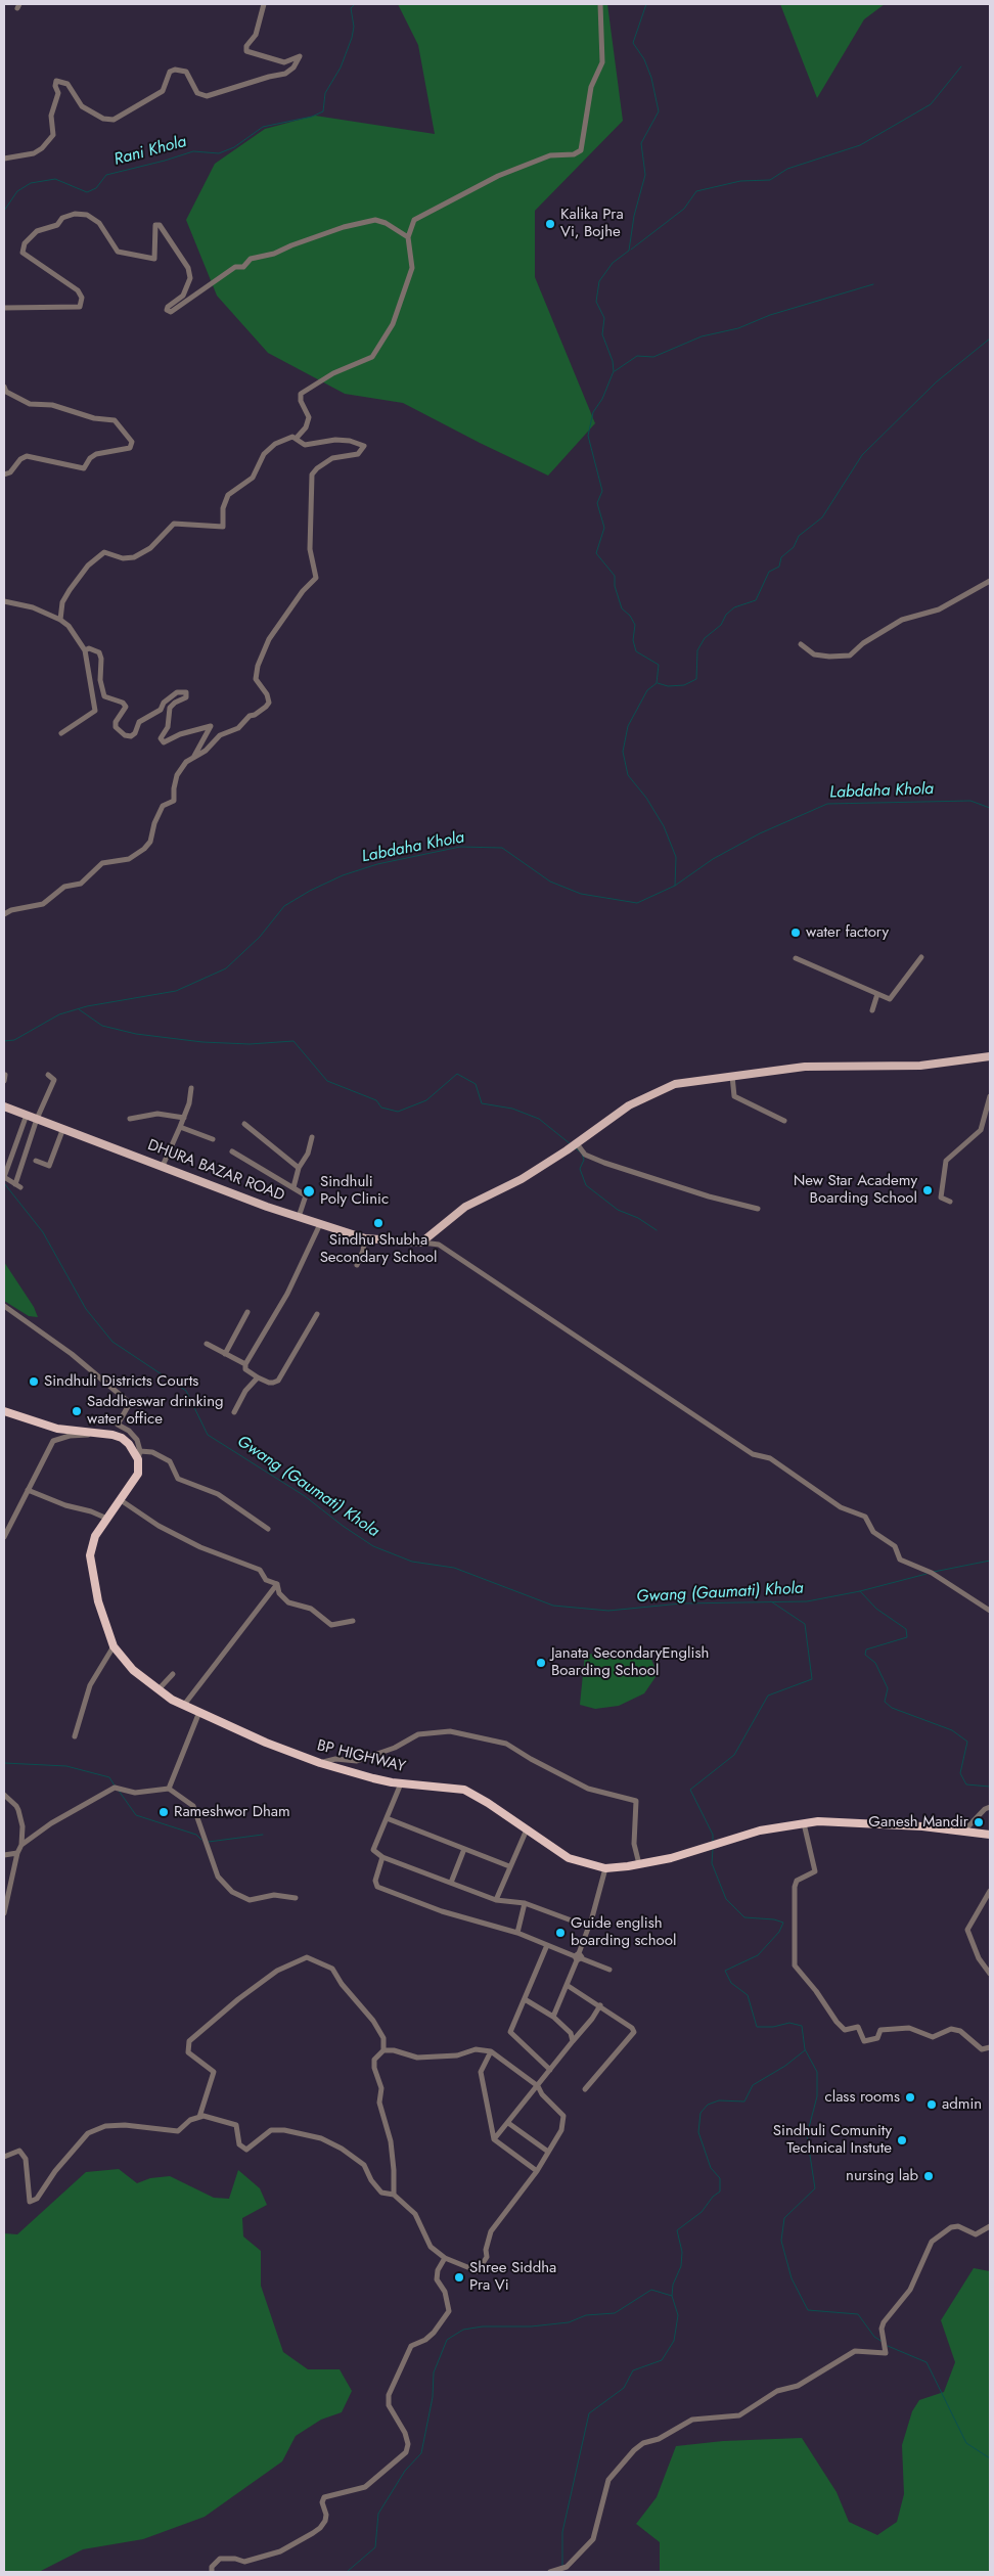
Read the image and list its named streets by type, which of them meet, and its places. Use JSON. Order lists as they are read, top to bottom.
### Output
{
  "streets": {
    "highway": ["BP HIGHWAY"],
    "main road": ["DHURA BAZAR ROAD"]
  },
  "water": ["Rani Khola", "Labdaha Khola", "Gwang (Gaumati) Khola"],
  "places": [
    "Kalika Pra Vi, Bojhe",
    "water factory",
    "New Star Academy Boarding School",
    "Sindhuli Poly Clinic",
    "Sindhu Shubha Secondary School",
    "Sindhuli Districts Courts",
    "Saddheswar drinking water office",
    "Janata SecondaryEnglish Boarding School",
    "Rameshwor Dham",
    "Ganesh Mandir",
    "Guide english boarding school",
    "class rooms",
    "admin",
    "Sindhuli Comunity Technical Instute",
    "nursing lab",
    "Shree Siddha Pra Vi"
  ]
}
